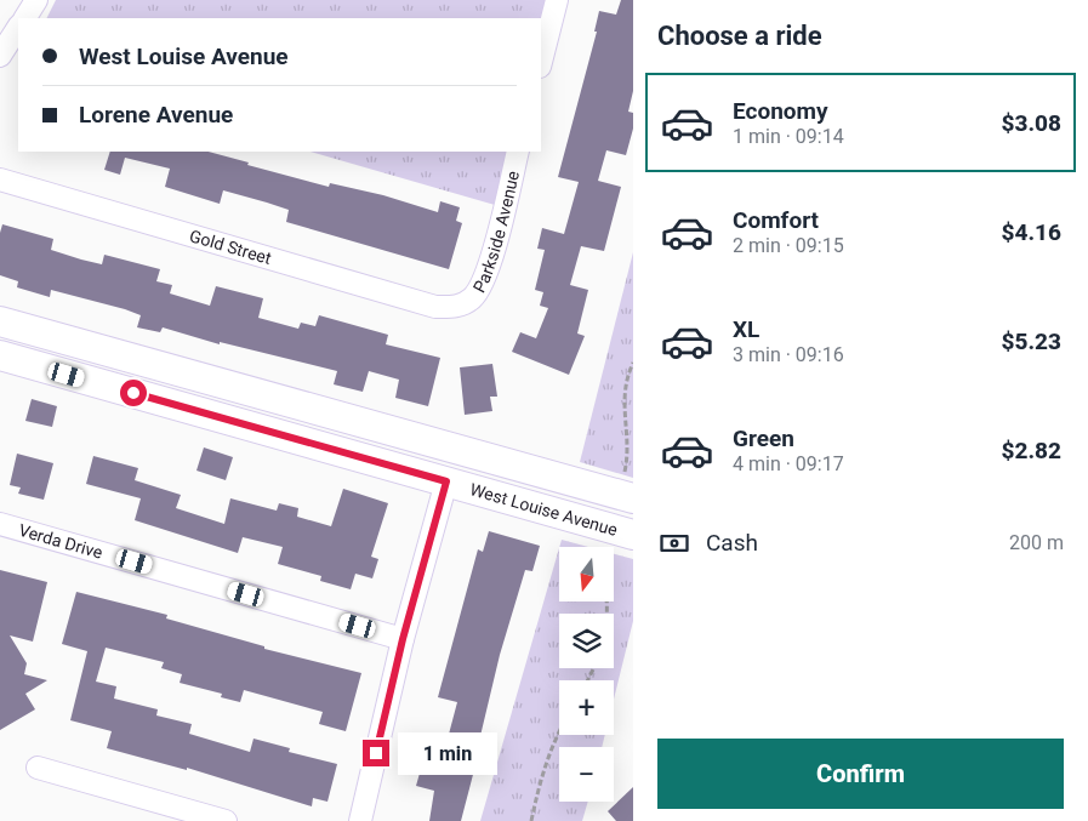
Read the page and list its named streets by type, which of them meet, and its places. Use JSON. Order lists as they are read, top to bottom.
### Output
{
  "streets": {
    "main road": ["West Louise Avenue"],
    "street": ["Parkside Avenue", "Gold Street", "Verda Drive"]
  },
  "crossings": [
    ["Parkside Avenue", "Gold Street"]
  ],
  "north": "bottom",
  "page": {
    "heading": "Choose a ride",
    "banner": ["West Louise Avenue", "Lorene Avenue"],
    "list": [
      {
        "name": "Economy",
        "note": "1 min · 09:14",
        "value": "$3.08"
      },
      {
        "name": "Comfort",
        "note": "2 min · 09:15",
        "value": "$4.16"
      },
      {
        "name": "XL",
        "note": "3 min · 09:16",
        "value": "$5.23"
      },
      {
        "name": "Green",
        "note": "4 min · 09:17",
        "value": "$2.82"
      }
    ],
    "pay": ["Cash", "200 m"],
    "map_buttons": ["+", "−"],
    "buttons": "Confirm",
    "bubble": "1 min"
  }
}
